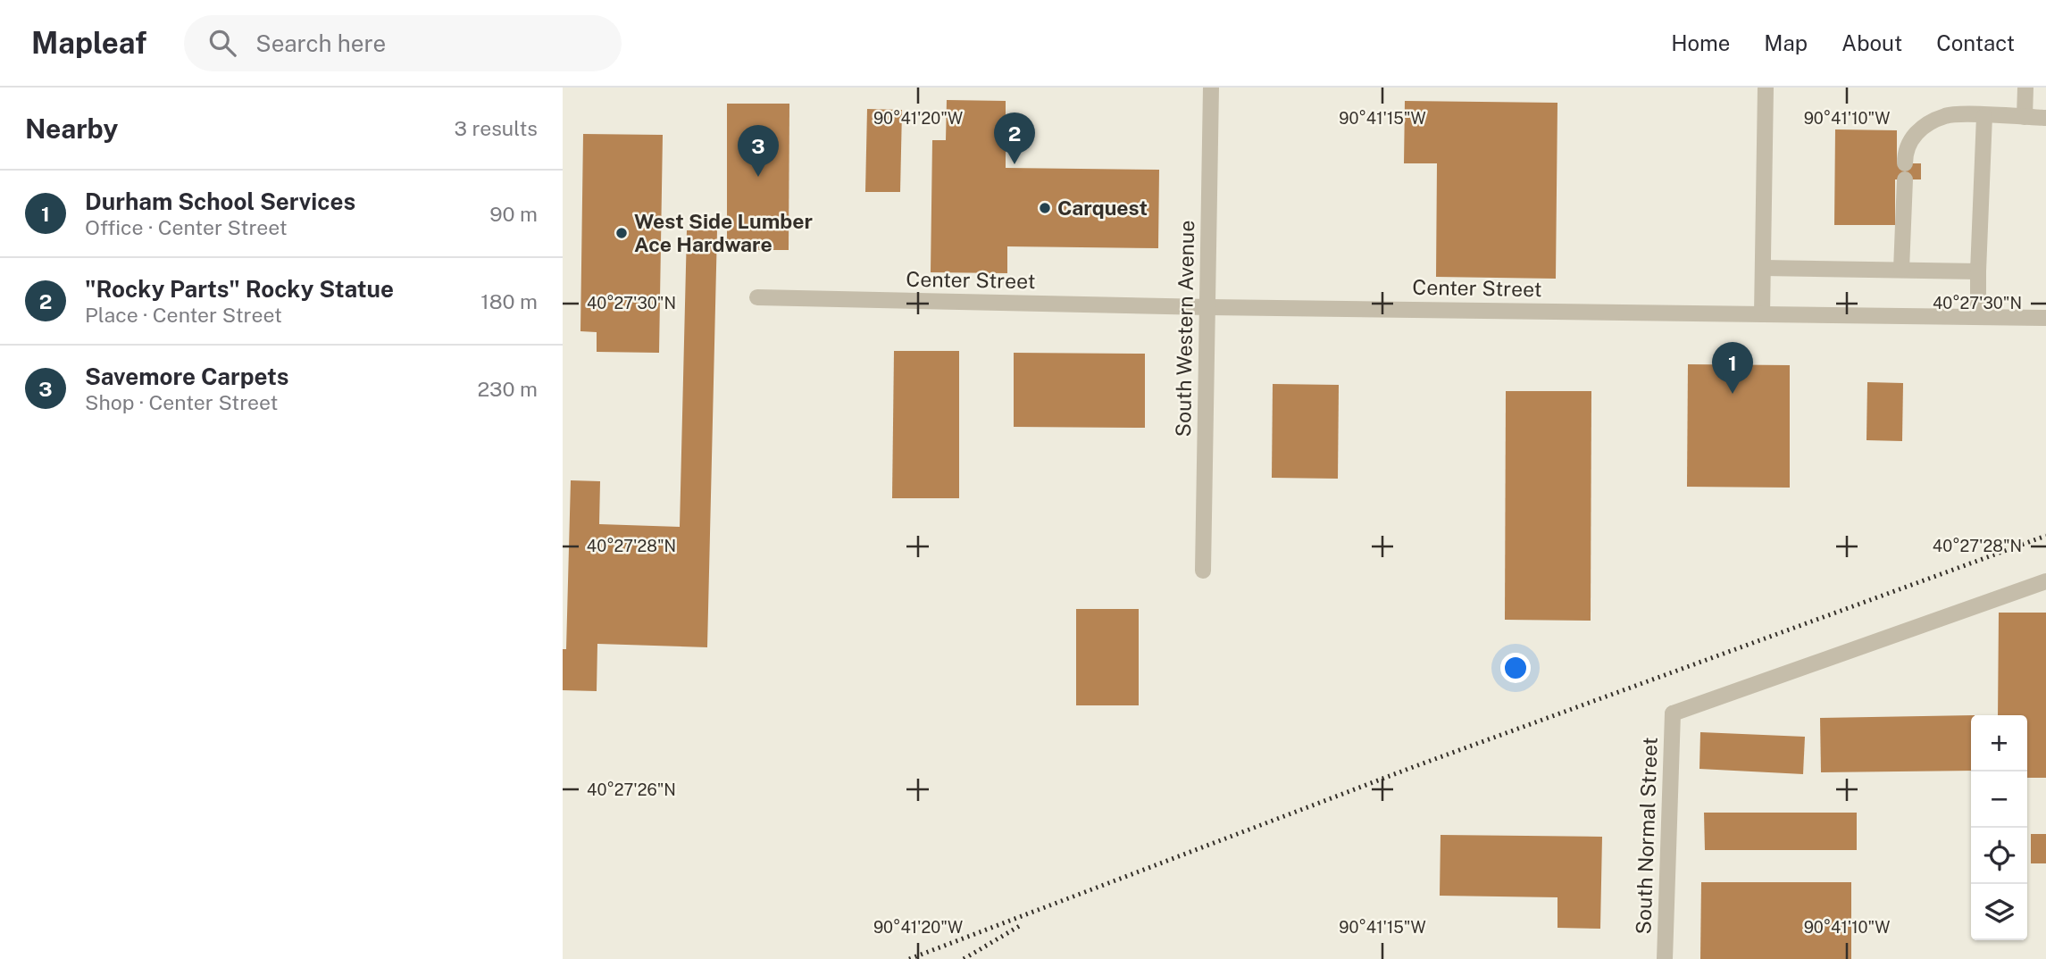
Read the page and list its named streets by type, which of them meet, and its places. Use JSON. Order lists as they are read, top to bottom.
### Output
{
  "streets": {
    "street": ["Center Street", "South Western Avenue", "South Normal Street"]
  },
  "crossings": [
    ["Center Street", "South Western Avenue"]
  ],
  "places": ["Carquest", "West Side Lumber Ace Hardware"],
  "page": {
    "header": "Mapleaf",
    "search": "Search here",
    "nav": [
      "Home",
      "Map",
      "About",
      "Contact"
    ],
    "heading": ["Nearby", "3 results"],
    "pins": ["2", "3", "1"],
    "list": [
      {
        "mark": "1",
        "name": "Durham School Services",
        "note": "Office · Center Street",
        "value": "90 m"
      },
      {
        "mark": "2",
        "name": "\"Rocky Parts\" Rocky Statue",
        "note": "Place · Center Street",
        "value": "180 m"
      },
      {
        "mark": "3",
        "name": "Savemore Carpets",
        "note": "Shop · Center Street",
        "value": "230 m"
      }
    ],
    "map_buttons": ["+", "−"]
  },
  "coordinates": [
    "90°41'20\"W",
    "90°41'15\"W",
    "90°41'10\"W",
    "40°27'30\"N",
    "40°27'28\"N",
    "40°27'26\"N"
  ]
}
